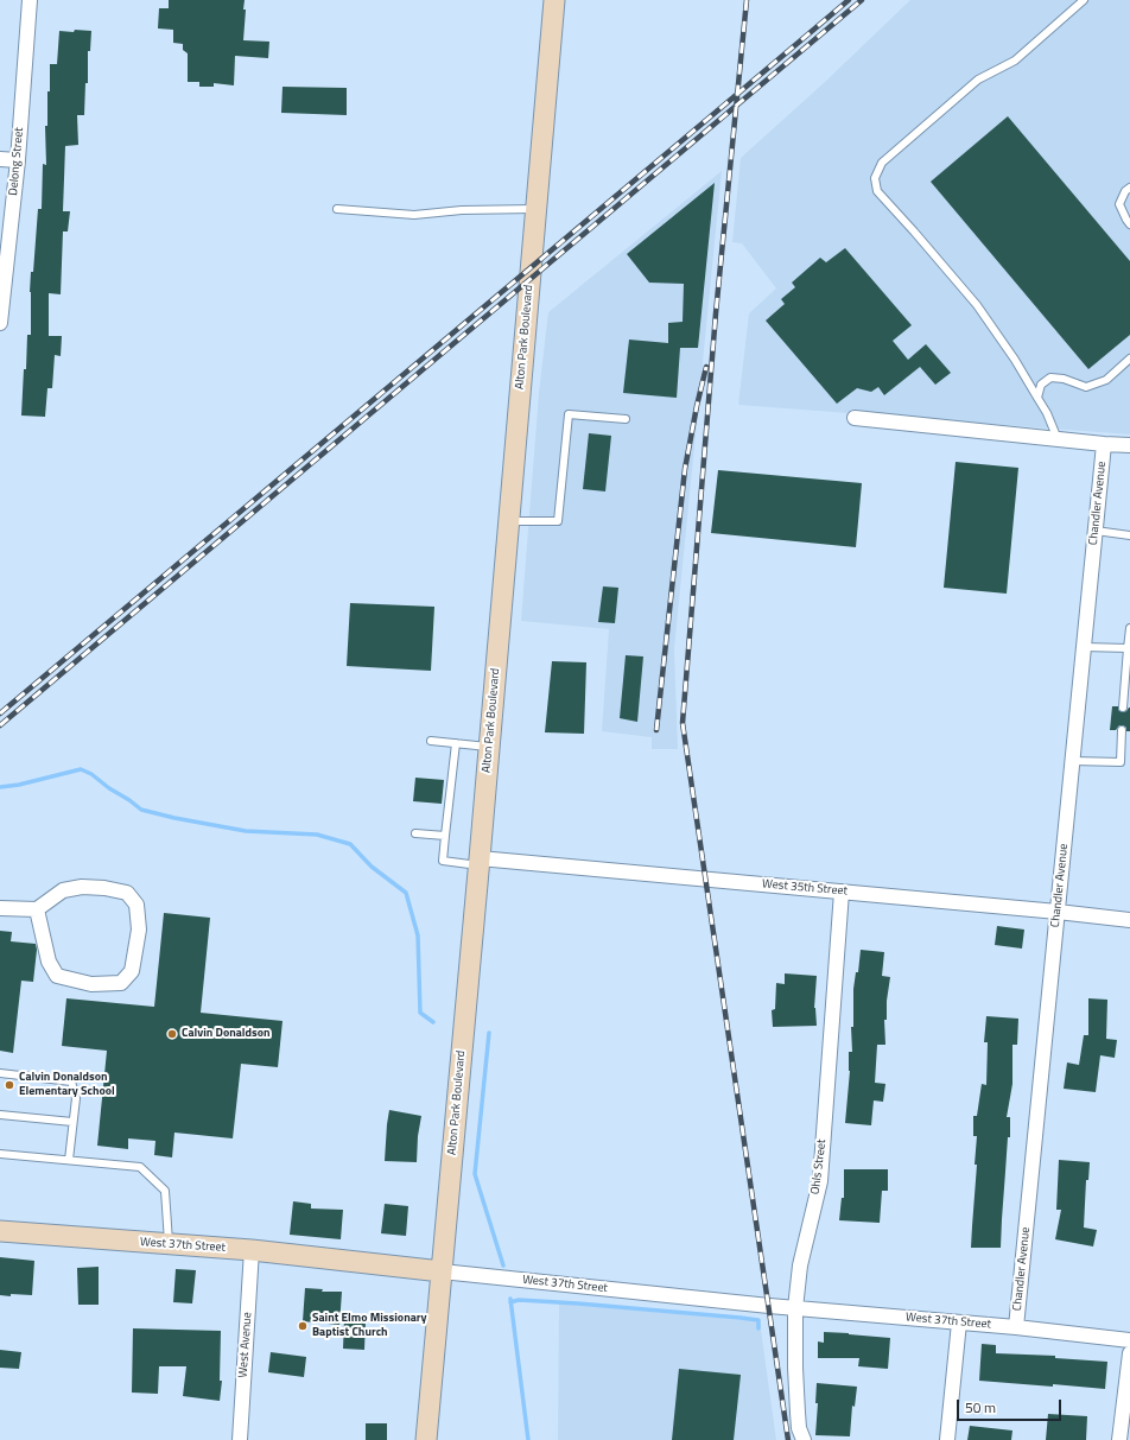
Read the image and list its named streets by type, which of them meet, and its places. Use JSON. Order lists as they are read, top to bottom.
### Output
{
  "streets": {
    "main road": ["Alton Park Boulevard", "West 37th Street"],
    "street": [
      "Delong Street",
      "Chandler Avenue",
      "West 35th Street",
      "Ohls Street",
      "West Avenue"
    ]
  },
  "crossings": [
    ["Alton Park Boulevard", "West 35th Street"],
    ["Alton Park Boulevard", "West 37th Street"],
    ["Chandler Avenue", "West 35th Street"],
    ["Chandler Avenue", "West 37th Street"],
    ["West 35th Street", "Ohls Street"],
    ["Ohls Street", "West 37th Street"],
    ["West 37th Street", "West Avenue"]
  ],
  "places": ["Calvin Donaldson", "Calvin Donaldson Elementary School", "Saint Elmo Missionary Baptist Church"],
  "scale_bar": "50 m"
}
